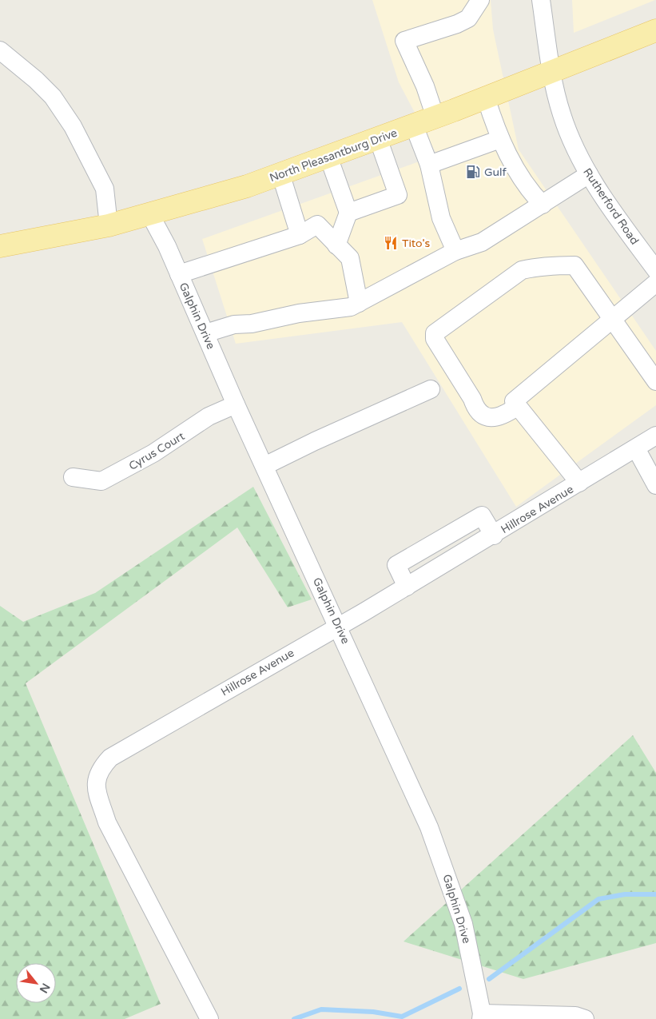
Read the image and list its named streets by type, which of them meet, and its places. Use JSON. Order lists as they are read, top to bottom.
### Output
{
  "streets": {
    "main road": ["North Pleasantburg Drive"],
    "street": [
      "Rutherford Road",
      "Galphin Drive",
      "Cyrus Court",
      "Hillrose Avenue"
    ]
  },
  "crossings": [
    ["North Pleasantburg Drive", "Rutherford Road"],
    ["North Pleasantburg Drive", "Galphin Drive"],
    ["Galphin Drive", "Cyrus Court"],
    ["Galphin Drive", "Hillrose Avenue"]
  ],
  "places": {
    "fuel station": ["Gulf"],
    "restaurant": ["Tito's"]
  },
  "north": "bottom right"
}
